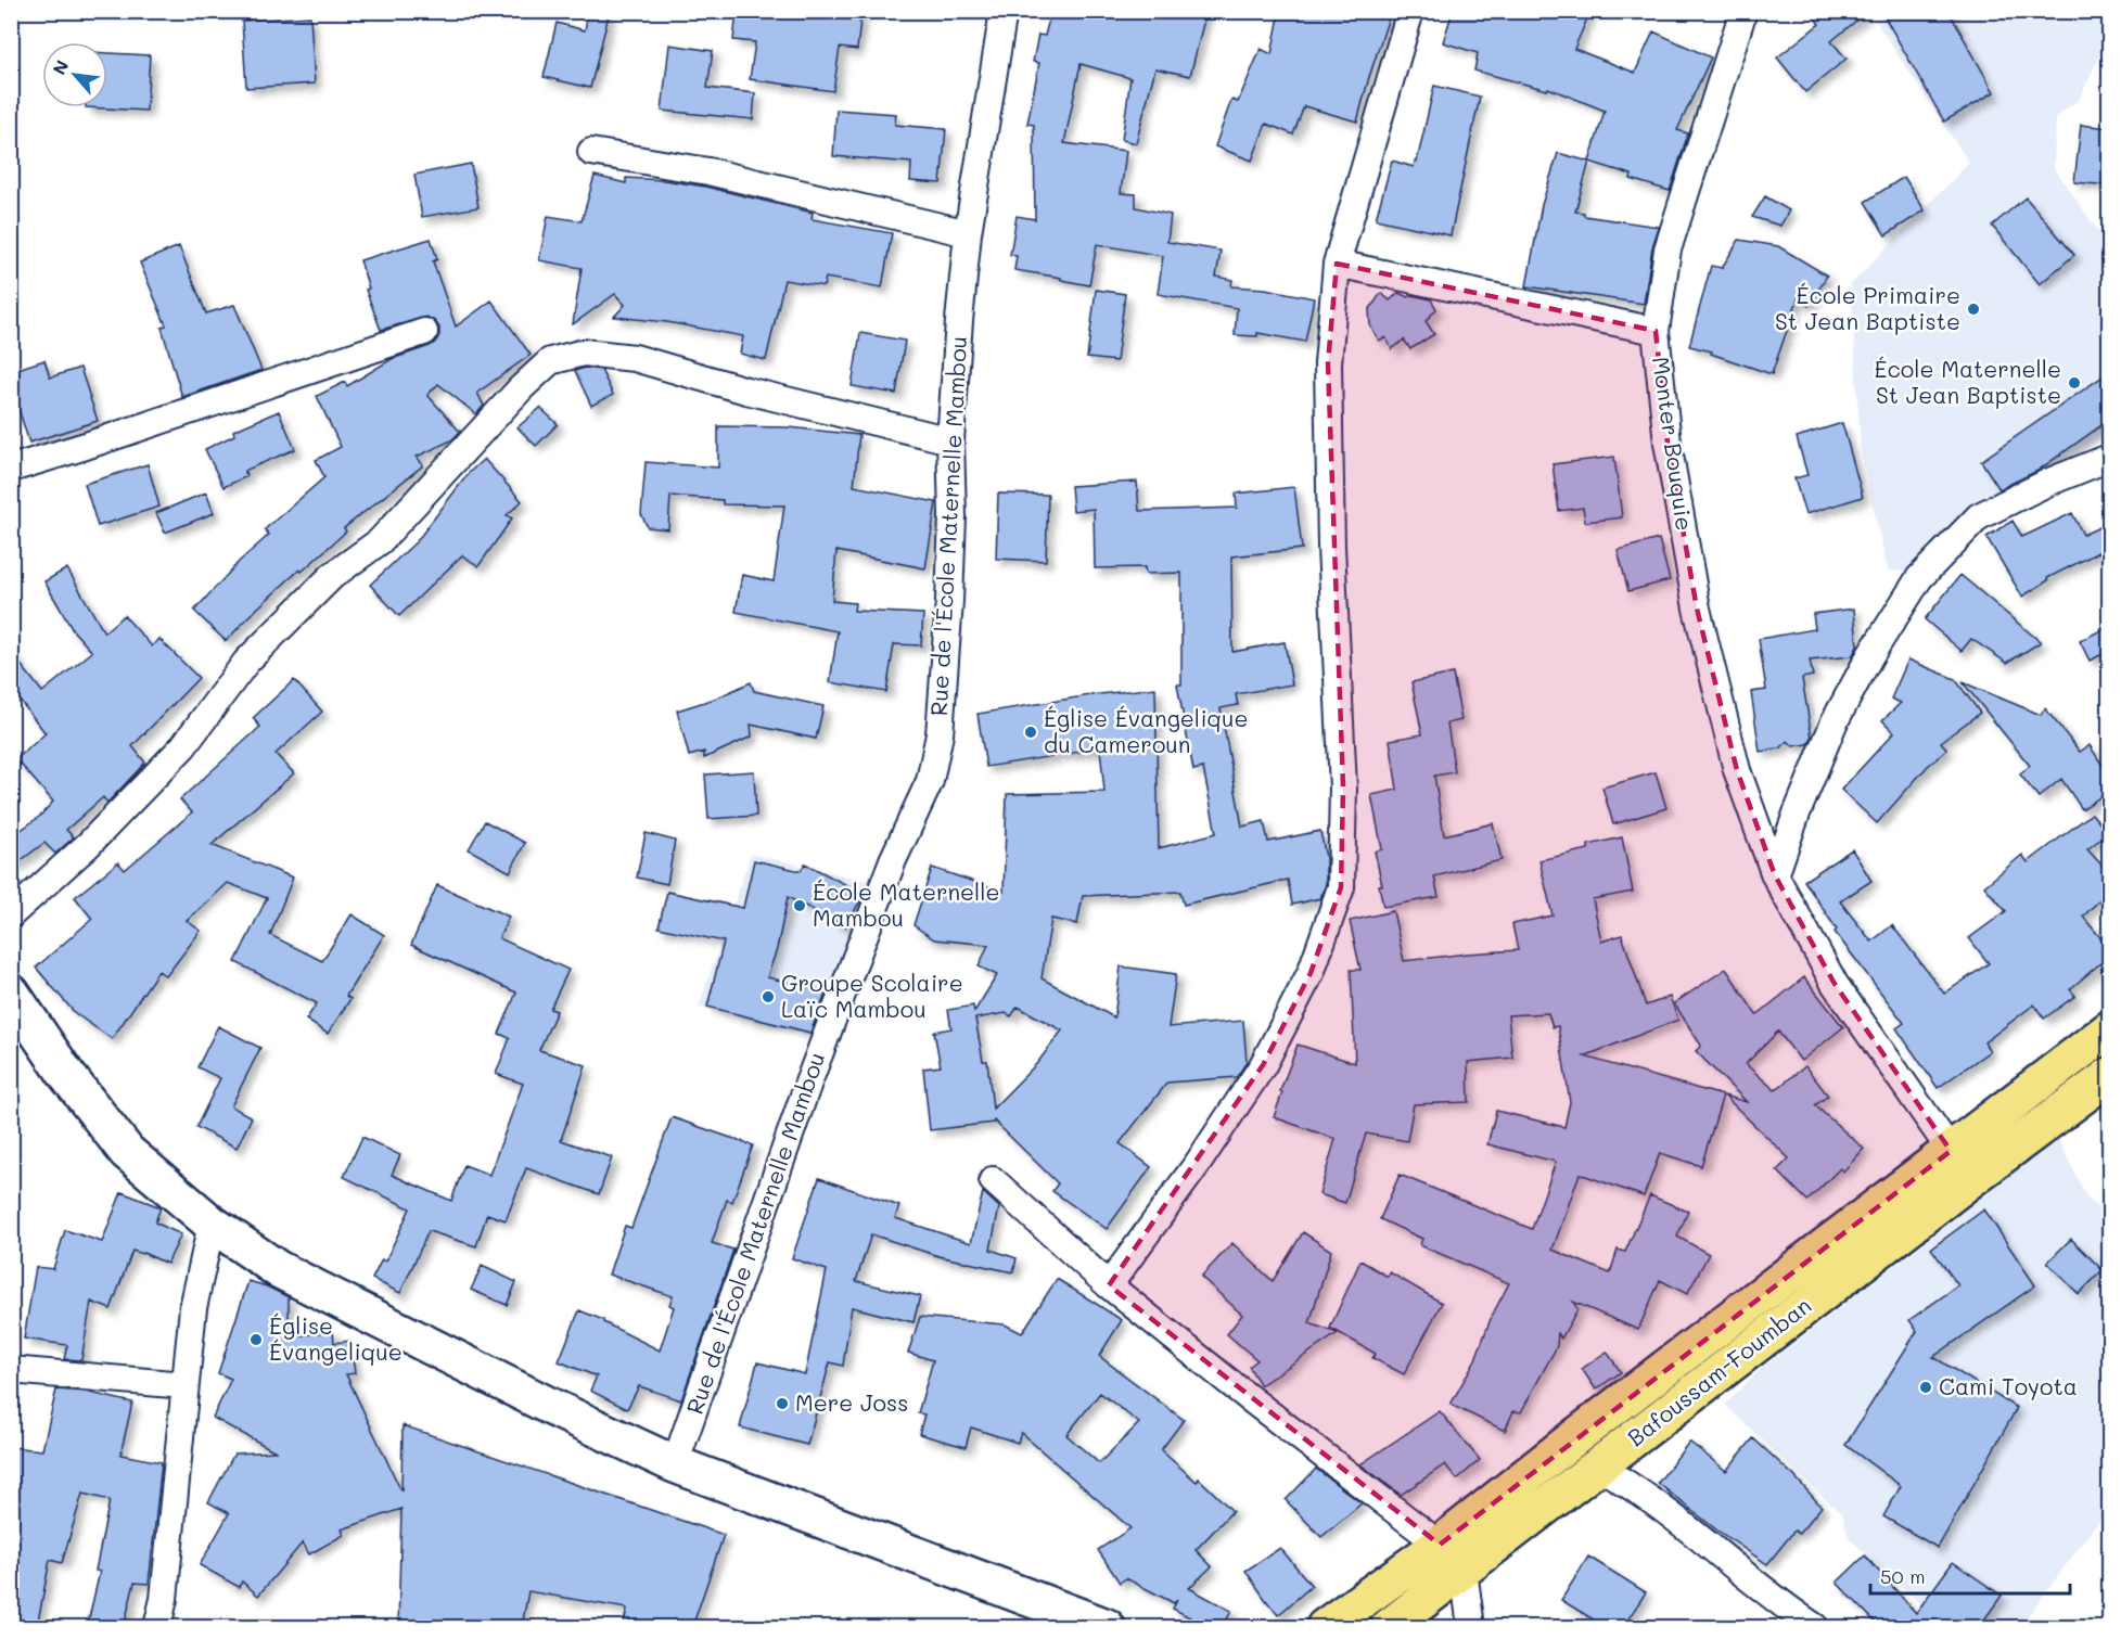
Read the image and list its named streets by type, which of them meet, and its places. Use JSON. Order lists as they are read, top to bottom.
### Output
{
  "streets": {
    "highway": ["Bafoussam-Foumban"],
    "street": ["Monter Bouquie", "Rue de l'École Maternelle Mambou"]
  },
  "crossings": [
    ["Monter Bouquie", "Bafoussam-Foumban"]
  ],
  "places": [
    "École Primaire St Jean Baptiste",
    "École Maternelle St Jean Baptiste",
    "Église Évangelique du Cameroun",
    "École Maternelle Mambou",
    "Groupe Scolaire Laïc Mambou",
    "Église Évangelique",
    "Cami Toyota",
    "Mere Joss"
  ],
  "scale_bar": "50 m",
  "north": "top left"
}
